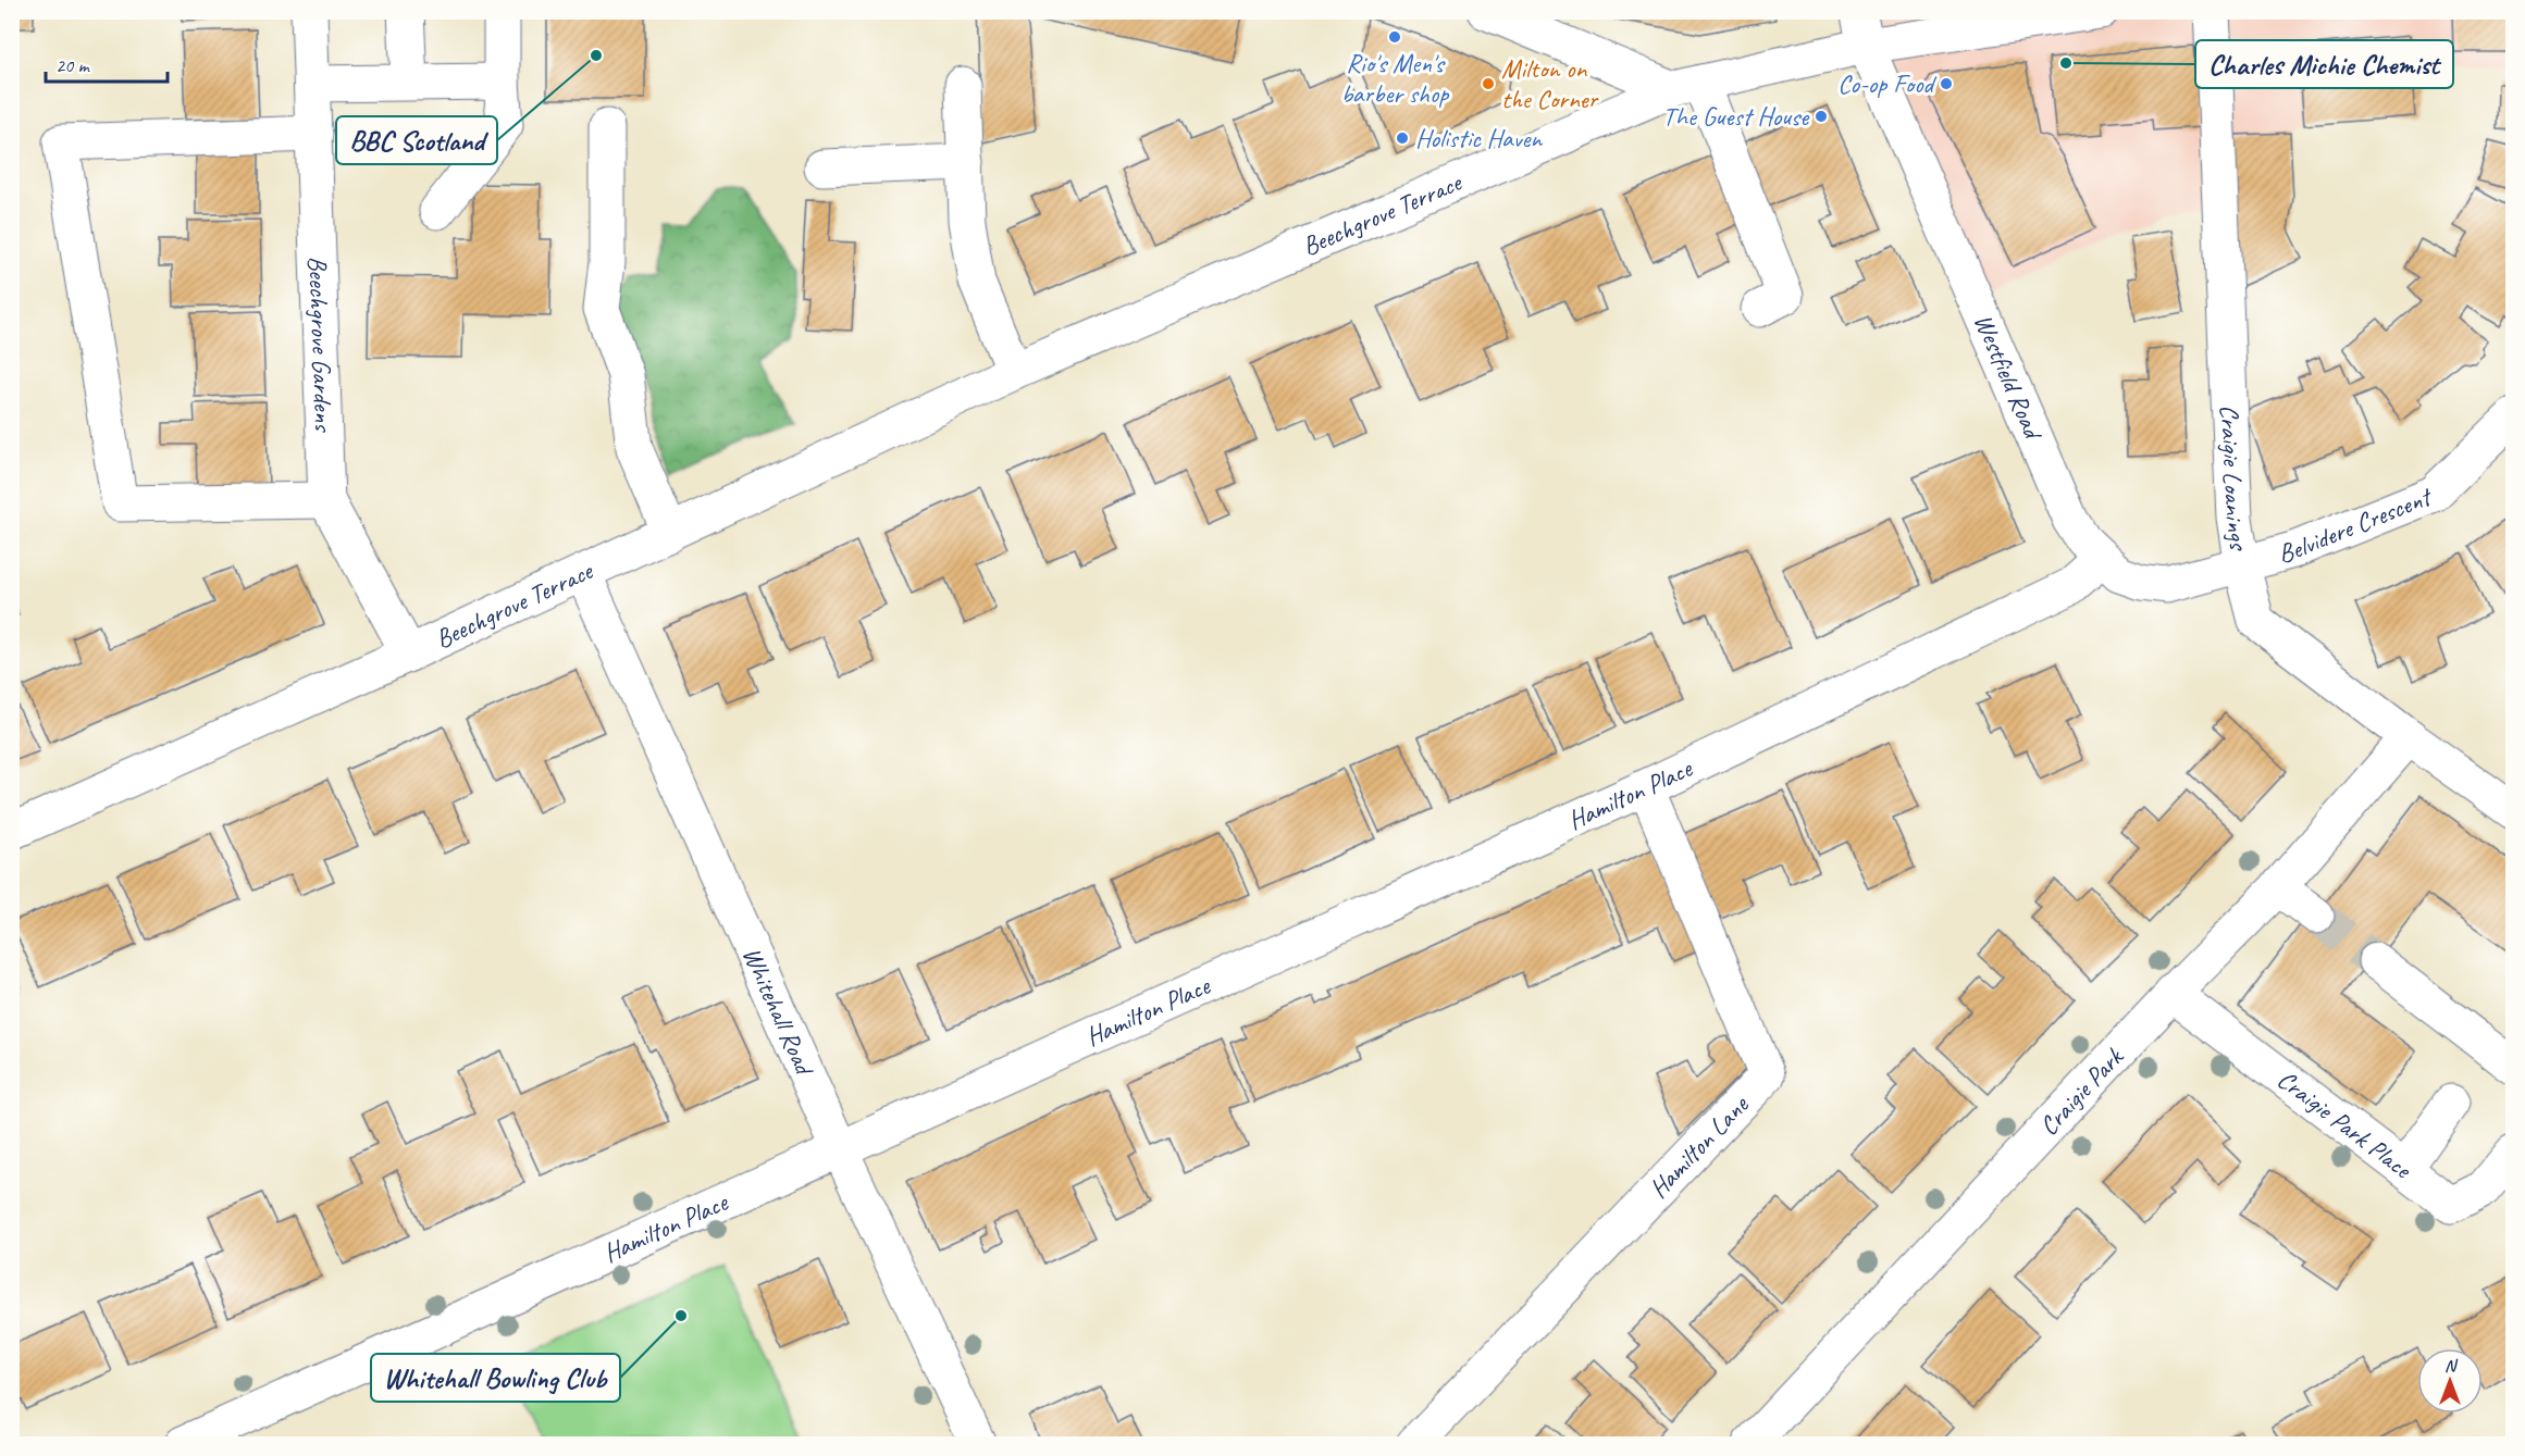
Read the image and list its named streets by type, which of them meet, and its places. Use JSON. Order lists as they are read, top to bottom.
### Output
{
  "streets": {
    "street": [
      "Beechgrove Terrace",
      "Beechgrove Gardens",
      "Westfield Road",
      "Craigie Loanings",
      "Belvidere Crescent",
      "Hamilton Place",
      "Whitehall Road",
      "Craigie Park",
      "Craigie Park Place",
      "Hamilton Lane"
    ]
  },
  "crossings": [
    ["Beechgrove Terrace", "Beechgrove Gardens"],
    ["Beechgrove Terrace", "Westfield Road"],
    ["Beechgrove Terrace", "Whitehall Road"],
    ["Westfield Road", "Craigie Loanings"],
    ["Westfield Road", "Belvidere Crescent"],
    ["Westfield Road", "Hamilton Place"],
    ["Craigie Loanings", "Belvidere Crescent"],
    ["Craigie Loanings", "Craigie Park"],
    ["Hamilton Place", "Whitehall Road"],
    ["Hamilton Place", "Hamilton Lane"],
    ["Craigie Park", "Craigie Park Place"]
  ],
  "places": [
    "Rio's Men's barber shop",
    "BBC Scotland",
    "Charles Michie Chemist",
    "Milton on the Corner",
    "Co-op Food",
    "The Guest House",
    "Holistic Haven",
    "Whitehall Bowling Club"
  ],
  "scale_bar": "20 m",
  "north": "top"
}
